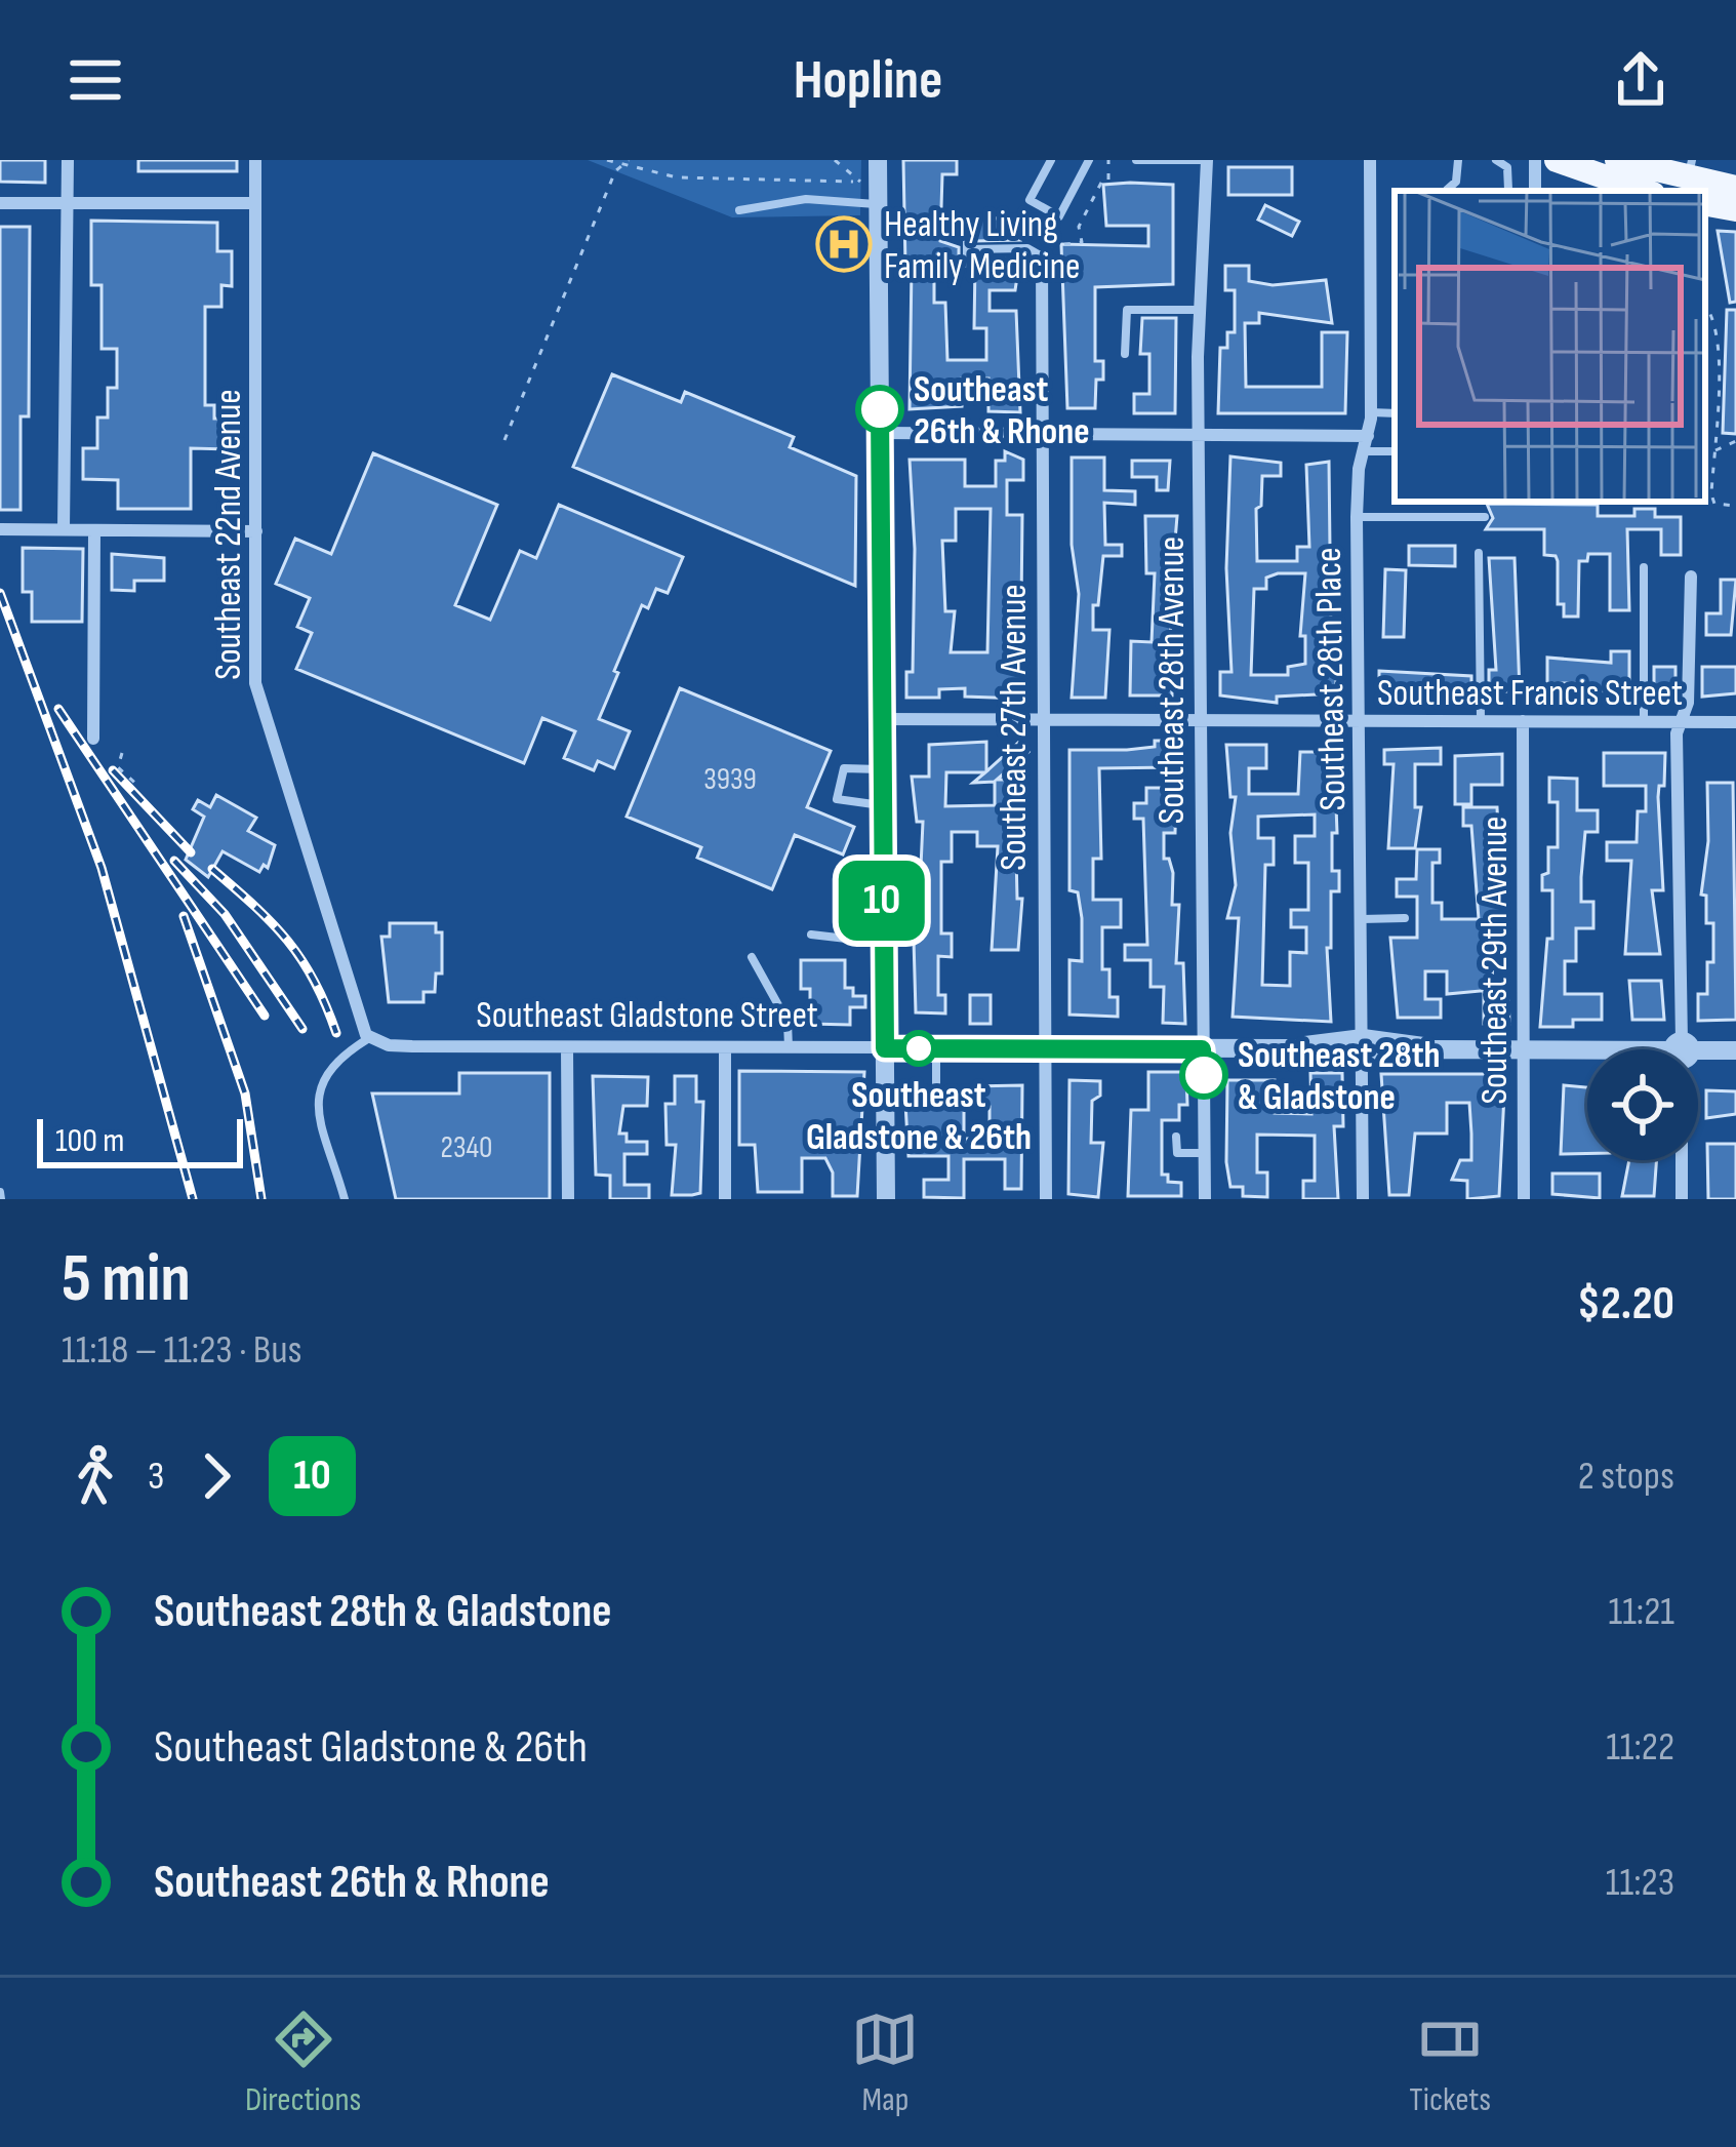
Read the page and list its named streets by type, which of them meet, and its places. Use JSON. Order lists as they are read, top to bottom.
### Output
{
  "streets": {
    "street": [
      "Southeast 22nd Avenue",
      "Southeast 28th Place",
      "Southeast 28th Avenue",
      "Southeast Francis Street",
      "Southeast 27th Avenue",
      "Southeast 29th Avenue",
      "Southeast Gladstone Street"
    ]
  },
  "crossings": [
    ["Southeast 22nd Avenue", "Southeast Gladstone Street"],
    ["Southeast 28th Place", "Southeast Francis Street"],
    ["Southeast 28th Place", "Southeast Gladstone Street"],
    ["Southeast 28th Avenue", "Southeast Francis Street"],
    ["Southeast 28th Avenue", "Southeast Gladstone Street"],
    ["Southeast Francis Street", "Southeast 27th Avenue"],
    ["Southeast Francis Street", "Southeast 29th Avenue"],
    ["Southeast 27th Avenue", "Southeast Gladstone Street"],
    ["Southeast 29th Avenue", "Southeast Gladstone Street"]
  ],
  "places": {
    "hospital": ["Healthy Living Family Medicine"],
    "other": ["Southeast 26th & Rhone", "Southeast Gladstone & 26th", "Southeast 28th & Gladstone"]
  },
  "lines": ["bus line 10"],
  "house_numbers": ["3939", "2340"],
  "scale_bar": "100 m",
  "page": {
    "header": "Hopline",
    "on_map": "10",
    "scale": "100 m",
    "heading": ["5 min", "11:18 – 11:23 · Bus", "$2.20"],
    "legs": ["3", "10", "2 stops"],
    "list": [
      {
        "name": "Southeast 28th & Gladstone",
        "value": "11:21"
      },
      {
        "name": "Southeast Gladstone & 26th",
        "value": "11:22"
      },
      {
        "name": "Southeast 26th & Rhone",
        "value": "11:23"
      }
    ],
    "tabs": ["Directions", "Map", "Tickets"]
  }
}
